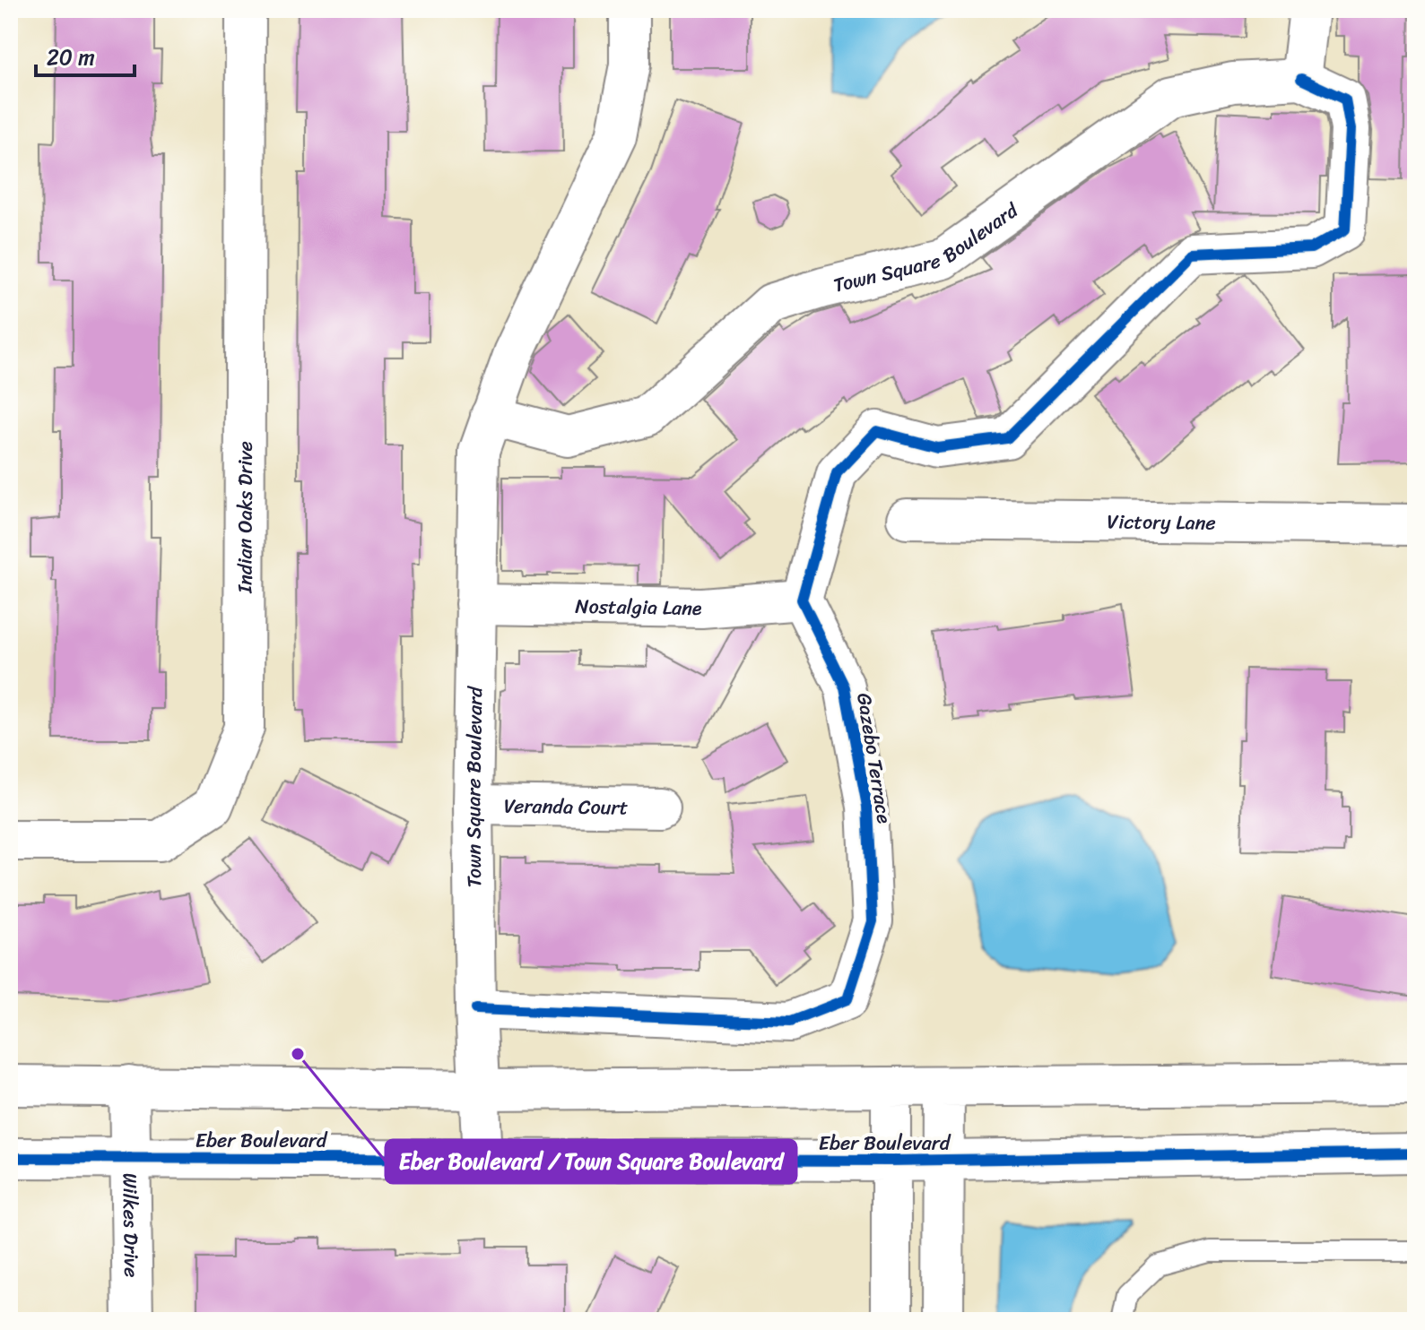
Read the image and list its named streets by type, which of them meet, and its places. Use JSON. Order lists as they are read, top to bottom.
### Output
{
  "streets": {
    "street": [
      "Town Square Boulevard",
      "Indian Oaks Drive",
      "Victory Lane",
      "Nostalgia Lane",
      "Gazebo Terrace",
      "Veranda Court",
      "Eber Boulevard",
      "Wilkes Drive"
    ]
  },
  "crossings": [
    ["Town Square Boulevard", "Nostalgia Lane"],
    ["Town Square Boulevard", "Gazebo Terrace"],
    ["Town Square Boulevard", "Veranda Court"],
    ["Town Square Boulevard", "Eber Boulevard"],
    ["Nostalgia Lane", "Gazebo Terrace"],
    ["Eber Boulevard", "Wilkes Drive"]
  ],
  "places": ["Eber Boulevard / Town Square Boulevard"],
  "scale_bar": "20 m"
}
